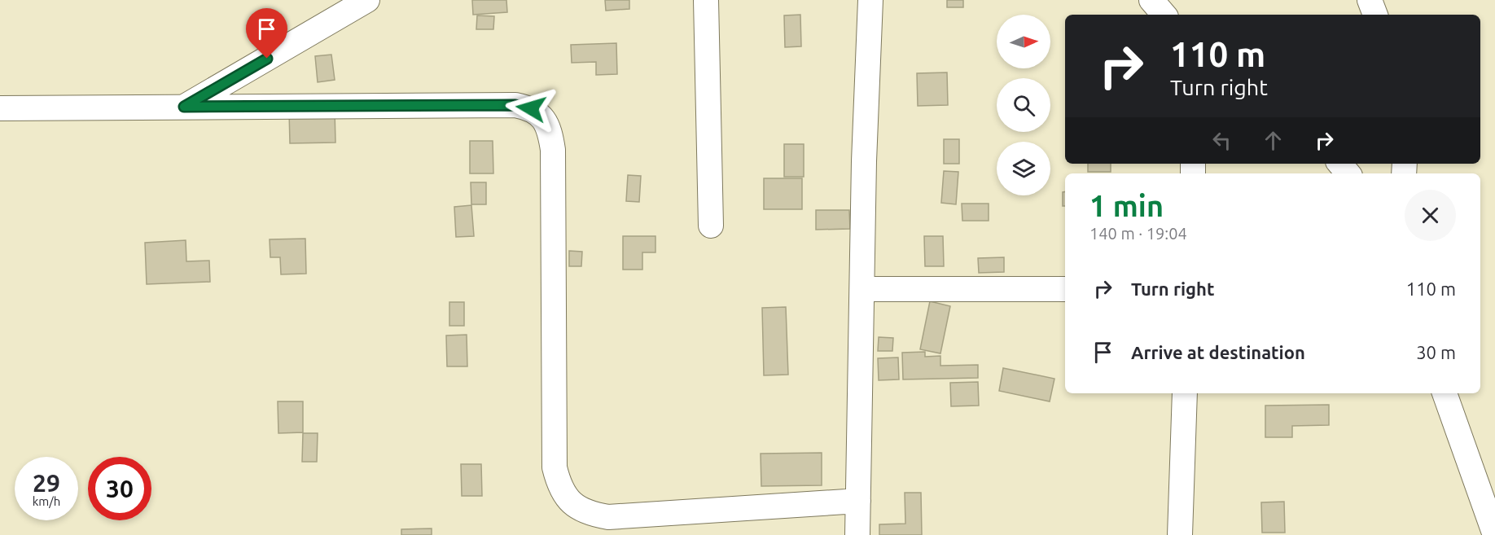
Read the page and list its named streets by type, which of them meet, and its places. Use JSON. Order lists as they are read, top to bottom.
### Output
{
  "north": "right",
  "page": {
    "turn": ["110 m", "Turn right"],
    "heading": ["1 min", "140 m · 19:04"],
    "list": [
      {
        "name": "Turn right",
        "value": "110 m"
      },
      {
        "name": "Arrive at destination",
        "value": "30 m"
      }
    ],
    "speed": "29 km/h",
    "limit": "30"
  }
}
